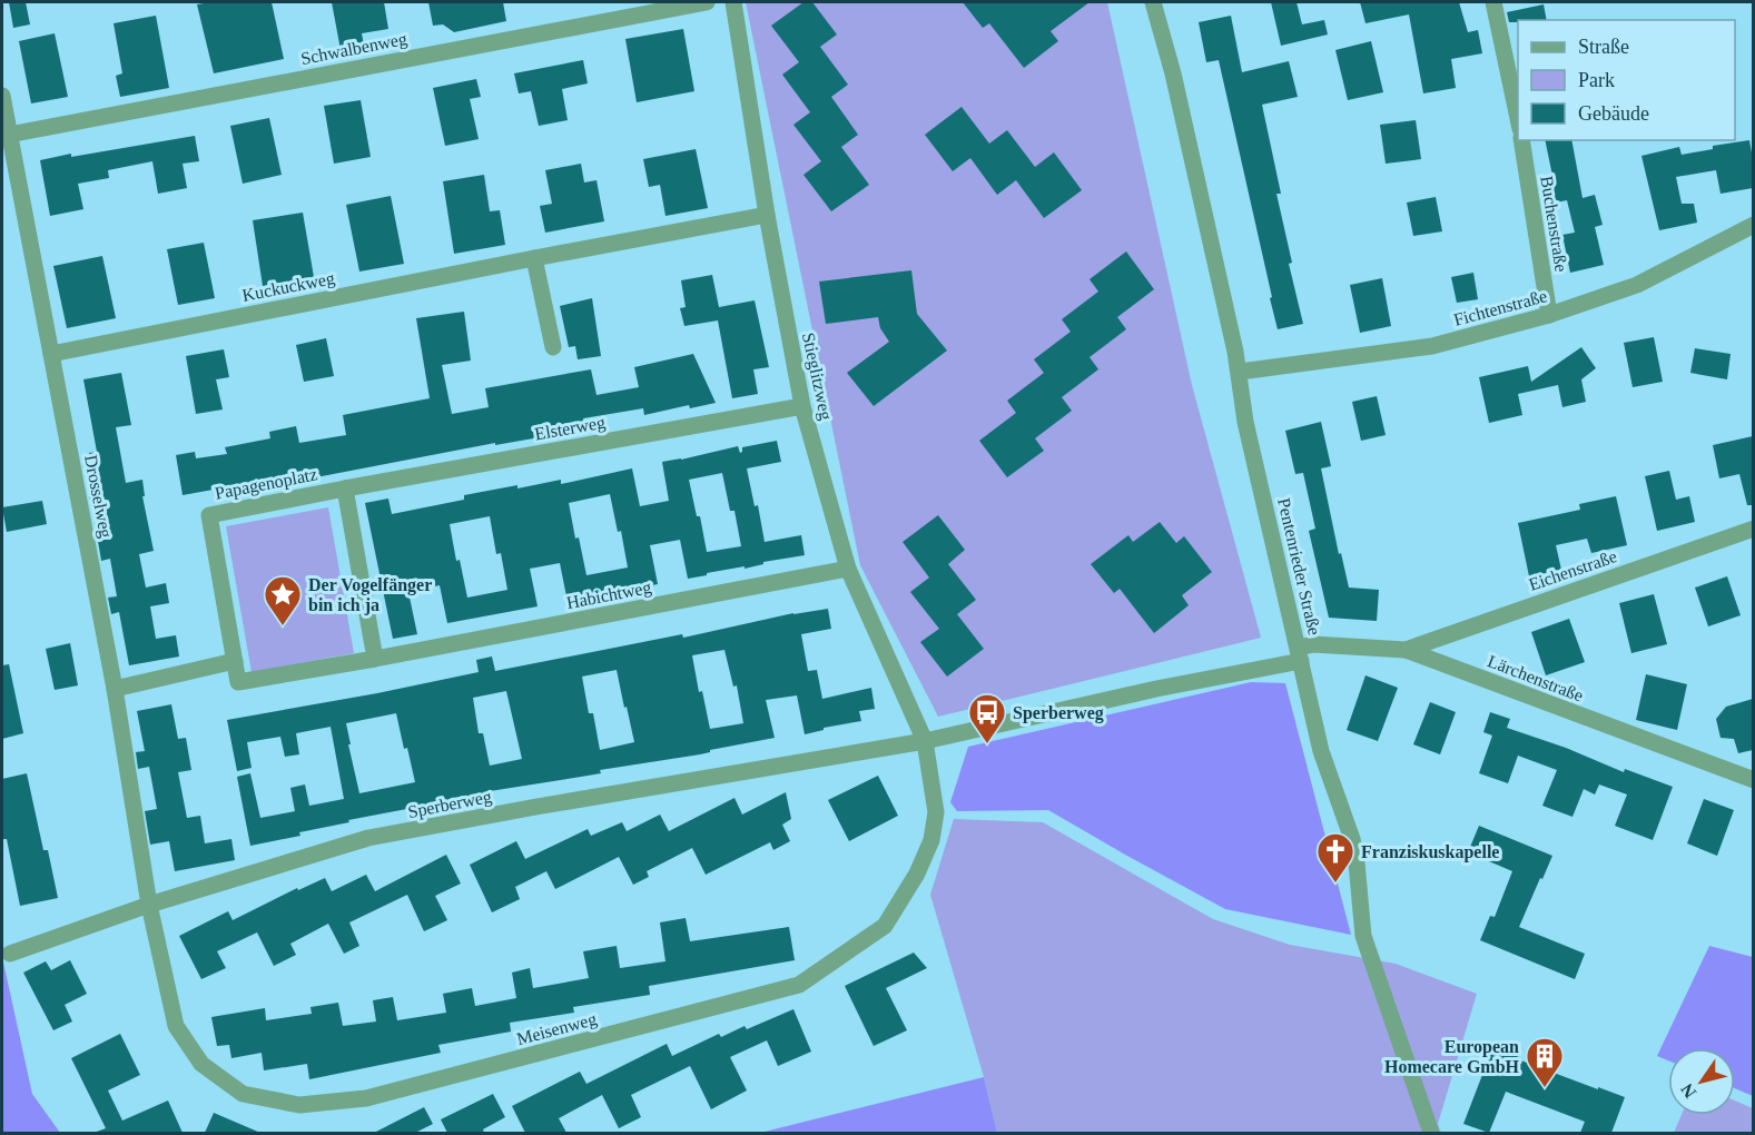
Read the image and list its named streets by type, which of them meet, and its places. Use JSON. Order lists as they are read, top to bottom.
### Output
{
  "streets": {
    "street": [
      "Schwalbenweg",
      "Buchenstraße",
      "Kuckuckweg",
      "Fichtenstraße",
      "Stieglitzweg",
      "Elsterweg",
      "Papagenoplatz",
      "Drosselweg",
      "Pentenrieder Straße",
      "Eichenstraße",
      "Habichtweg",
      "Lärchenstraße",
      "Sperberweg",
      "Meisenweg"
    ]
  },
  "crossings": [
    ["Schwalbenweg", "Drosselweg"],
    ["Buchenstraße", "Fichtenstraße"],
    ["Kuckuckweg", "Stieglitzweg"],
    ["Kuckuckweg", "Drosselweg"],
    ["Fichtenstraße", "Pentenrieder Straße"],
    ["Stieglitzweg", "Elsterweg"],
    ["Stieglitzweg", "Habichtweg"],
    ["Stieglitzweg", "Sperberweg"],
    ["Stieglitzweg", "Meisenweg"],
    ["Elsterweg", "Papagenoplatz"],
    ["Papagenoplatz", "Habichtweg"],
    ["Drosselweg", "Sperberweg"],
    ["Drosselweg", "Meisenweg"],
    ["Pentenrieder Straße", "Lärchenstraße"],
    ["Pentenrieder Straße", "Sperberweg"],
    ["Eichenstraße", "Lärchenstraße"],
    ["Lärchenstraße", "Sperberweg"],
    ["Sperberweg", "Meisenweg"]
  ],
  "places": {
    "place": ["Der Vogelfänger bin ich ja"],
    "bus stop": ["Sperberweg"],
    "church": ["Franziskuskapelle"],
    "building": ["European Homecare GmbH"]
  },
  "legend": ["Straße", "Park", "Gebäude"],
  "north": "bottom left"
}
